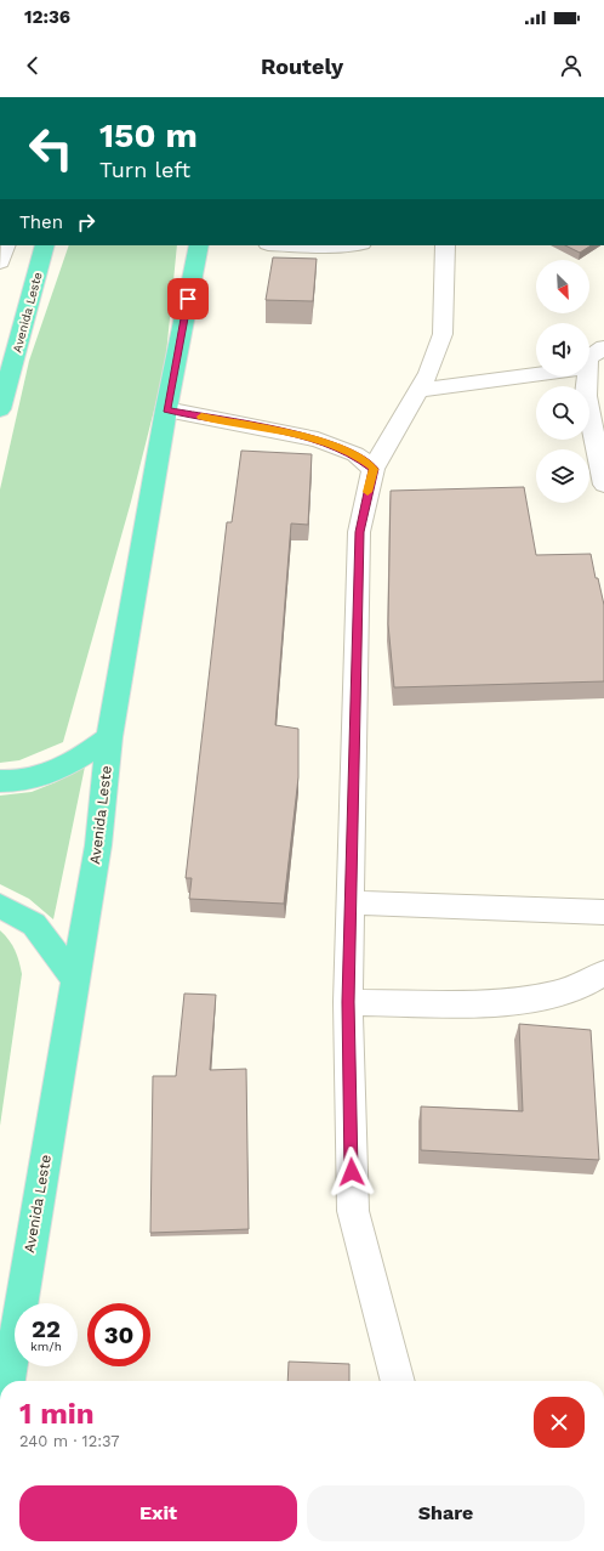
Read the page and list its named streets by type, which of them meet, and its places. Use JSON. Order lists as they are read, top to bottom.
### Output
{
  "streets": {
    "main road": ["Avenida Leste"]
  },
  "north": "bottom right",
  "page": {
    "status": "12:36",
    "header": "Routely",
    "turn": ["150 m", "Turn left"],
    "then": "Then",
    "speed": "22 km/h",
    "limit": "30",
    "heading": ["1 min", "240 m · 12:37"],
    "buttons": ["Exit", "Share"]
  }
}
